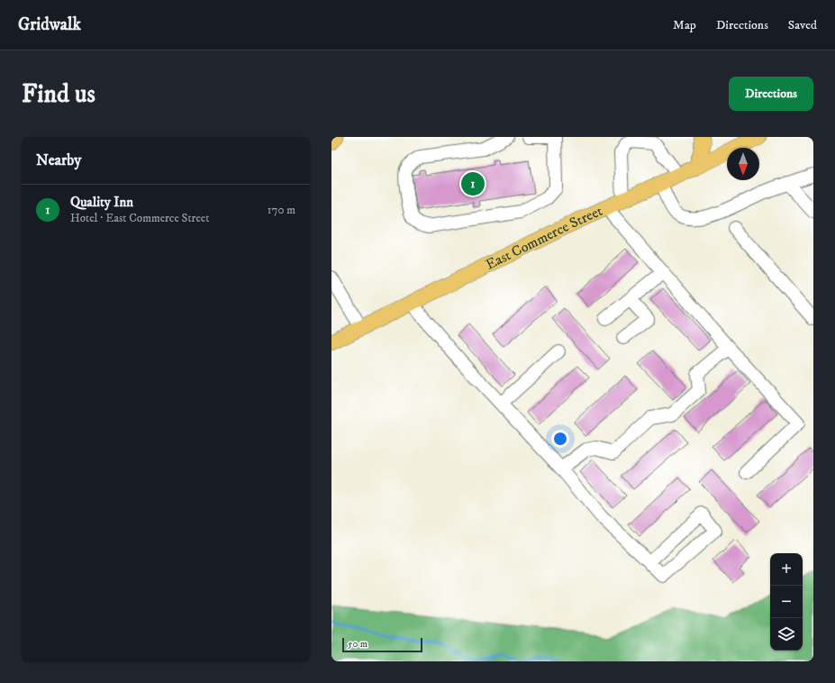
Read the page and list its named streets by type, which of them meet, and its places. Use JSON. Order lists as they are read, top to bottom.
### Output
{
  "streets": {
    "main road": ["East Commerce Street"]
  },
  "scale_bar": "50 m",
  "north": "bottom",
  "page": {
    "header": "Gridwalk",
    "nav": ["Map", "Directions", "Saved"],
    "buttons": "Directions",
    "title": "Find us",
    "heading": "Nearby",
    "pins": "1",
    "list": [
      {
        "mark": "1",
        "name": "Quality Inn",
        "note": "Hotel · East Commerce Street",
        "value": "170 m"
      }
    ],
    "map_buttons": ["+", "−"],
    "scale": "50 m"
  }
}
